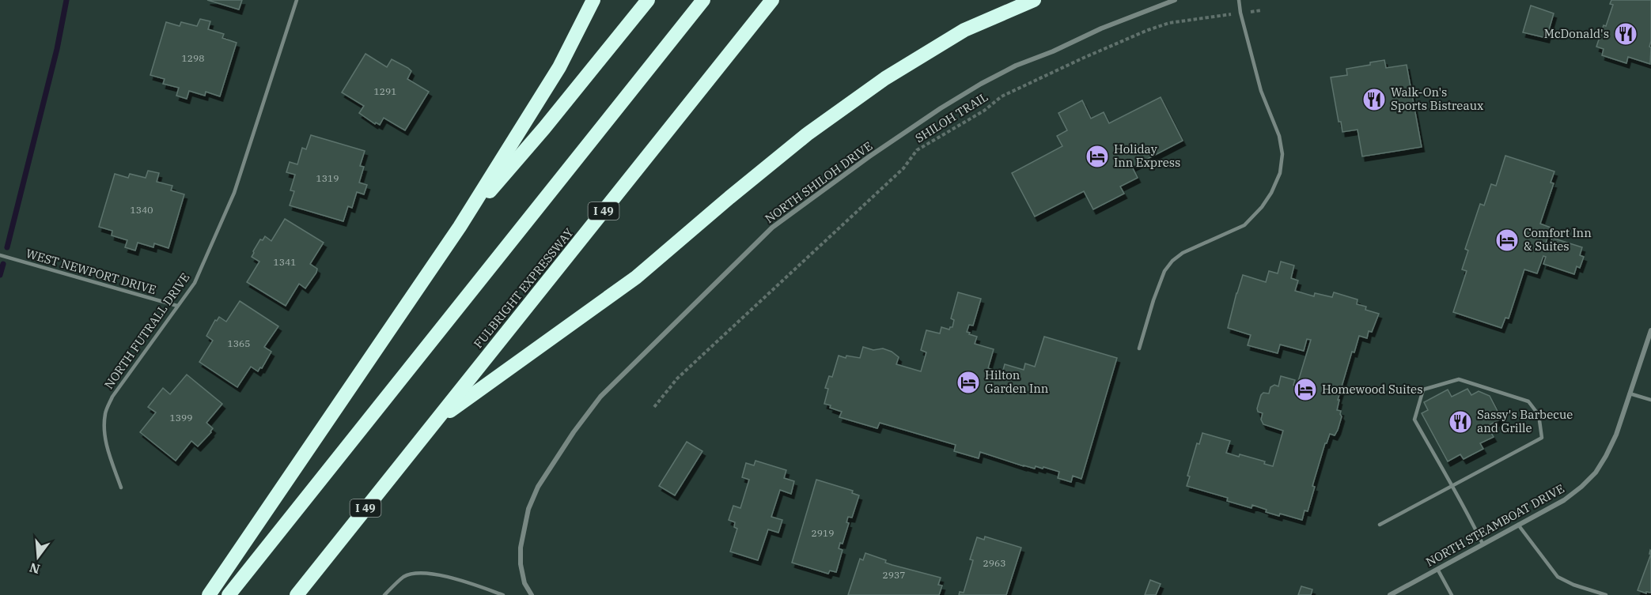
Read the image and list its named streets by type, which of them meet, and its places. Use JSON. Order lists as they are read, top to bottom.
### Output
{
  "streets": {
    "highway": ["I 49", "FULBRIGHT EXPRESSWAY"],
    "street": ["NORTH SHILOH DRIVE", "NORTH STEAMBOAT DRIVE"],
    "lane": ["WEST NEWPORT DRIVE", "NORTH FUTRALL DRIVE"],
    "path": ["SHILOH TRAIL"]
  },
  "crossings": [
    ["WEST NEWPORT DRIVE", "NORTH FUTRALL DRIVE"]
  ],
  "places": {
    "restaurant": ["McDonald's", "Walk-On's Sports Bistreaux", "Sassy's Barbecue and Grille"],
    "hotel": [
      "Holiday Inn Express",
      "Comfort Inn & Suites",
      "Hilton Garden Inn",
      "Homewood Suites"
    ]
  },
  "house_numbers": [
    "1298",
    "1291",
    "1319",
    "1340",
    "1341",
    "1365",
    "1399",
    "2919",
    "2963",
    "2937"
  ],
  "north": "bottom"
}
